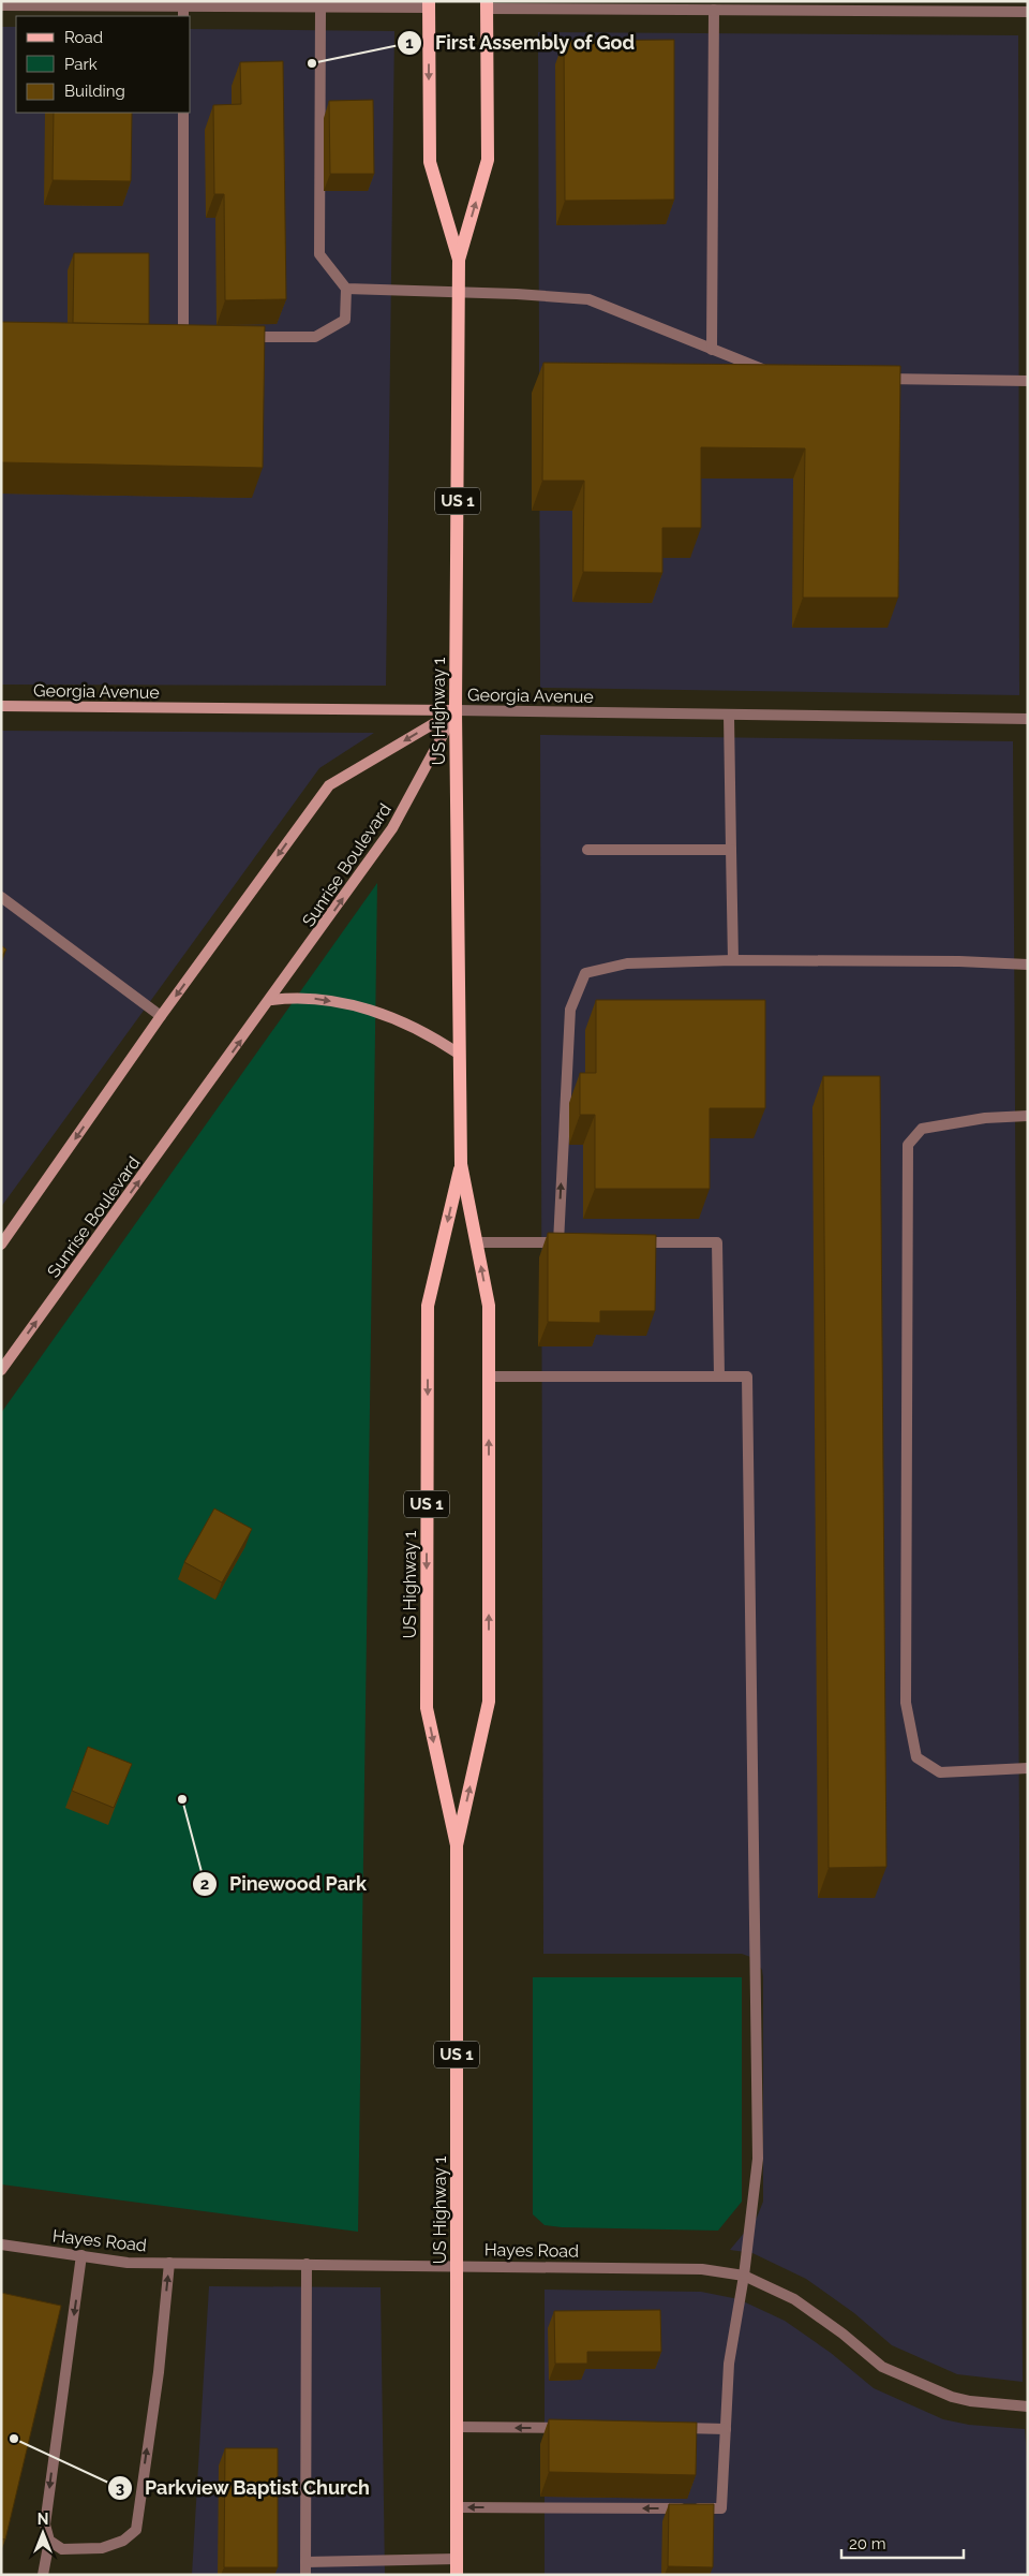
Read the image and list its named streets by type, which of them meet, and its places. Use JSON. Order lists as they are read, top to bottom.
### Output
{
  "streets": {
    "main road": [
      "US 1",
      "Georgia Avenue",
      "US Highway 1",
      "Sunrise Boulevard"
    ],
    "street": ["Hayes Road"]
  },
  "crossings": [
    ["Georgia Avenue", "US Highway 1"],
    ["Georgia Avenue", "Sunrise Boulevard"],
    ["US Highway 1", "Sunrise Boulevard"],
    ["US Highway 1", "Hayes Road"]
  ],
  "places": ["First Assembly of God", "Pinewood Park", "Parkview Baptist Church"],
  "legend": ["Road", "Park", "Building"],
  "scale_bar": "20 m",
  "north": "top"
}
